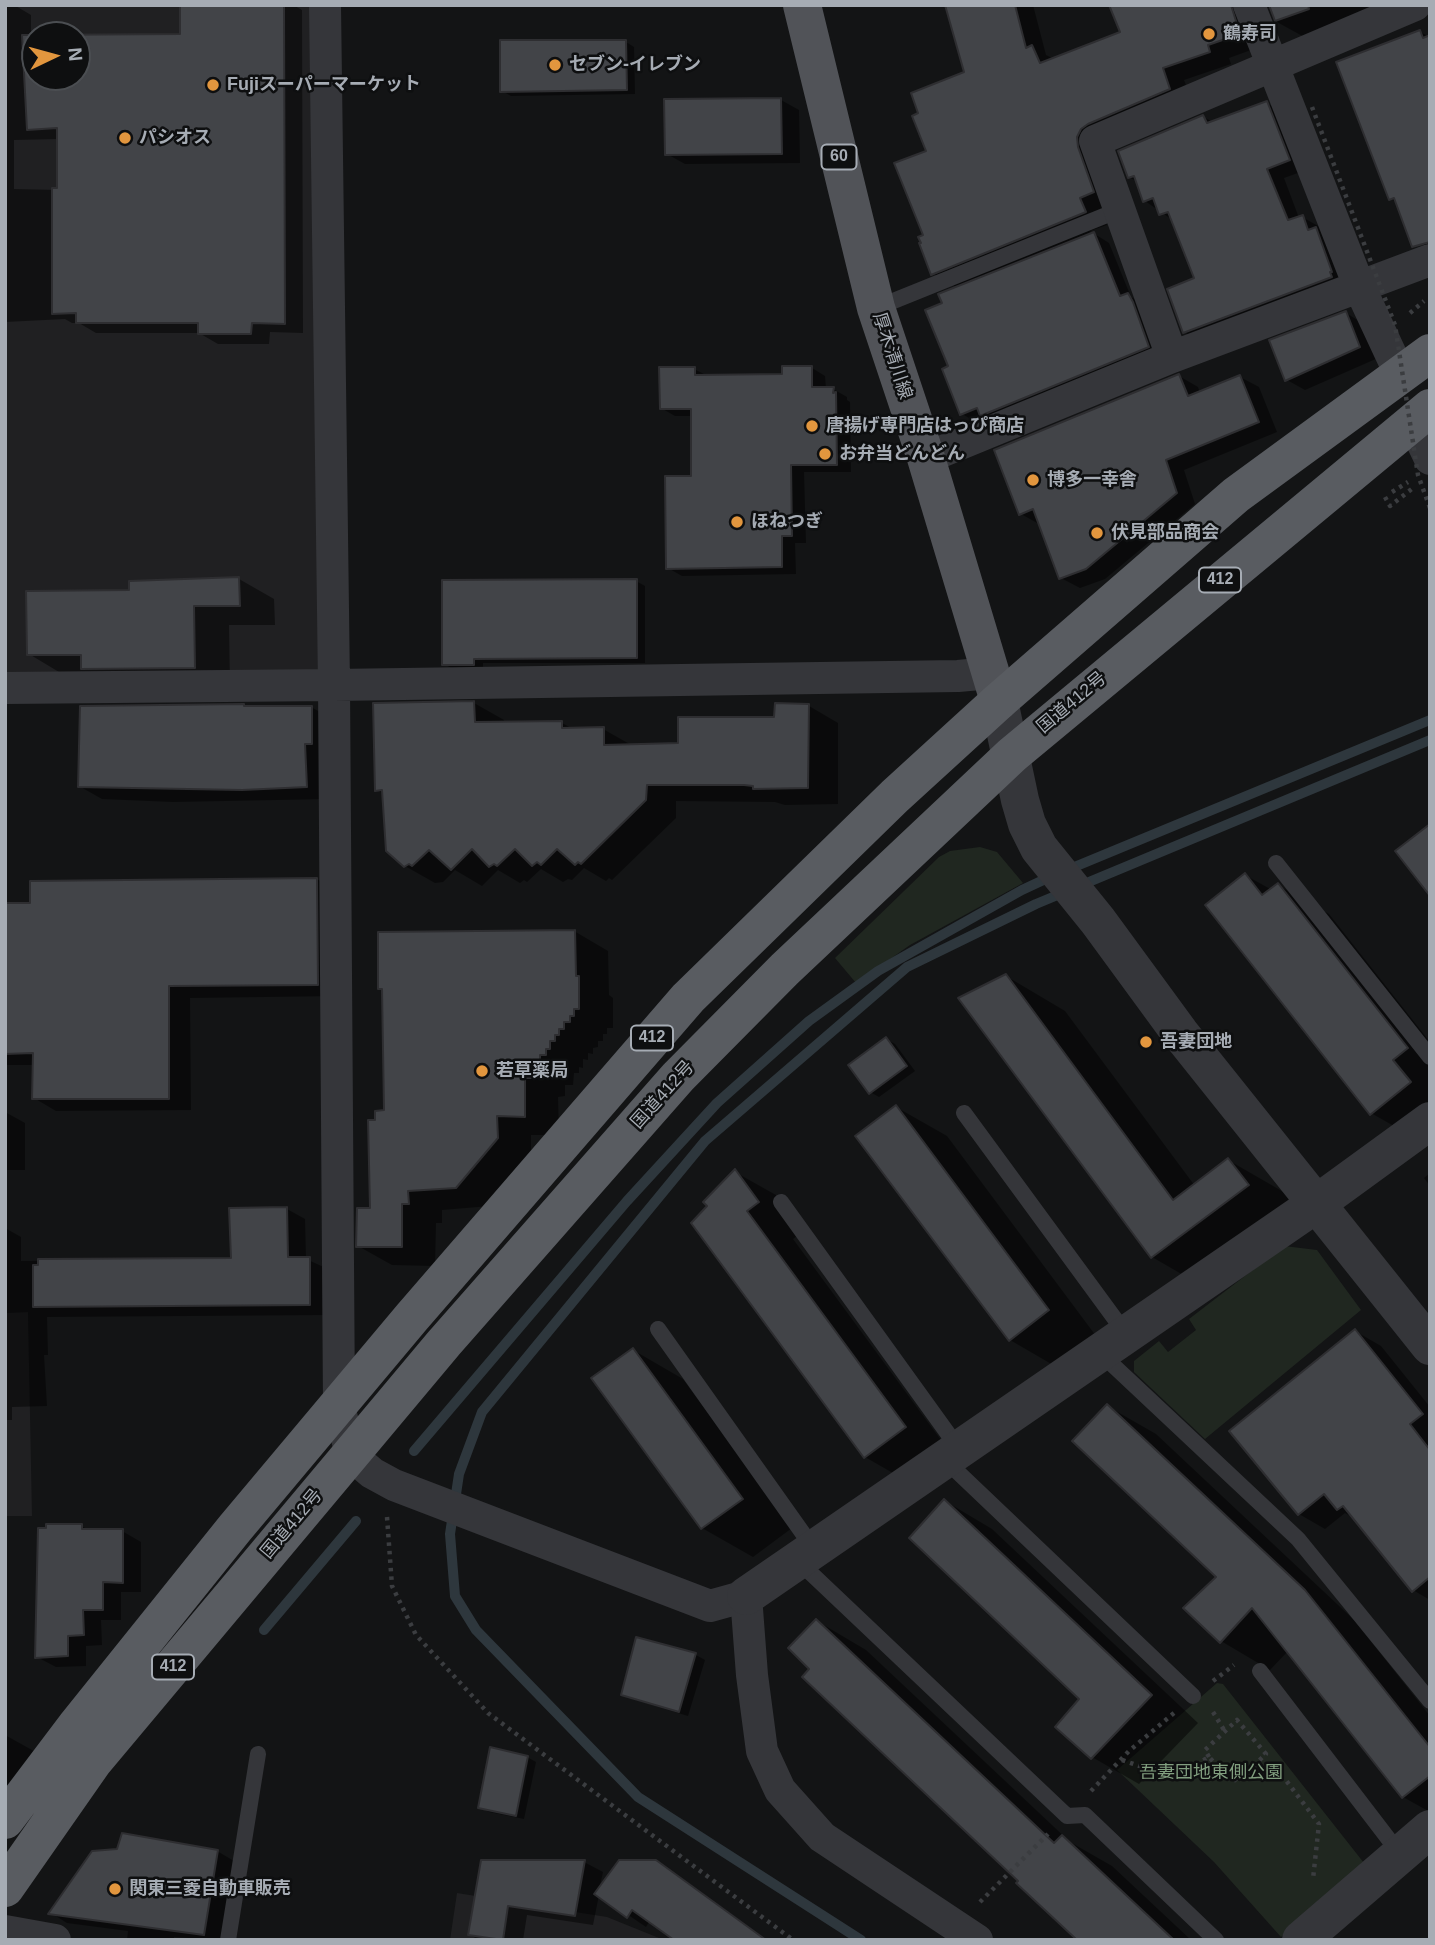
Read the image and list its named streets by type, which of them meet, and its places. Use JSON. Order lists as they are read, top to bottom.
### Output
{
  "streets": {
    "highway": ["412", "国道412号"],
    "main road": ["60", "厚木清川線"]
  },
  "crossings": [
    ["厚木清川線", "412"]
  ],
  "parks": ["吾妻団地東側公園"],
  "places": [
    "鶴寿司",
    "セブン-イレブン",
    "Fujiスーパーマーケット",
    "パシオス",
    "唐揚げ専門店はっぴ商店",
    "お弁当どんどん",
    "博多一幸舎",
    "ほねつぎ",
    "伏見部品商会",
    "吾妻団地",
    "若草薬局",
    "関東三菱自動車販売"
  ],
  "north": "right"
}
